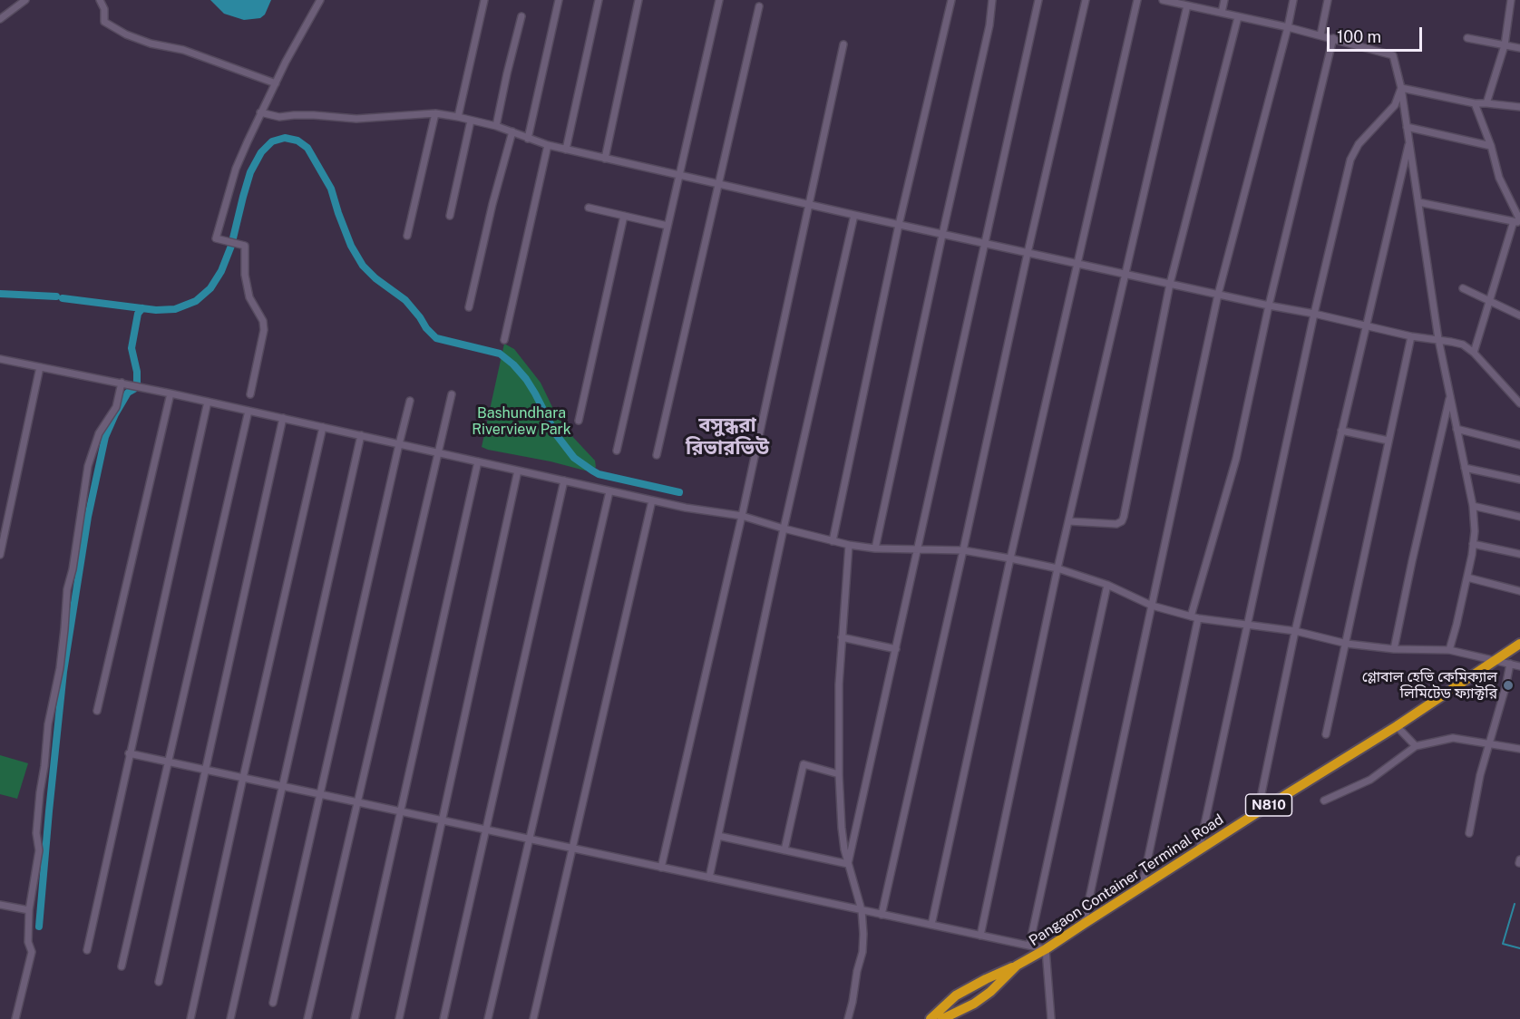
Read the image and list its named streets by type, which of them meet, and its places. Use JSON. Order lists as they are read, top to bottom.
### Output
{
  "streets": {
    "highway": ["N810", "Pangaon Container Terminal Road"]
  },
  "crossings": [
    ["N810", "Pangaon Container Terminal Road"]
  ],
  "districts": ["বসুন্ধরা রিভারভিউ"],
  "parks": ["Bashundhara Riverview Park"],
  "places": ["গ্লোবাল হেভি কেমিক্যাল লিমিটেড ফ্যাক্টরি"],
  "scale_bar": "100 m"
}
